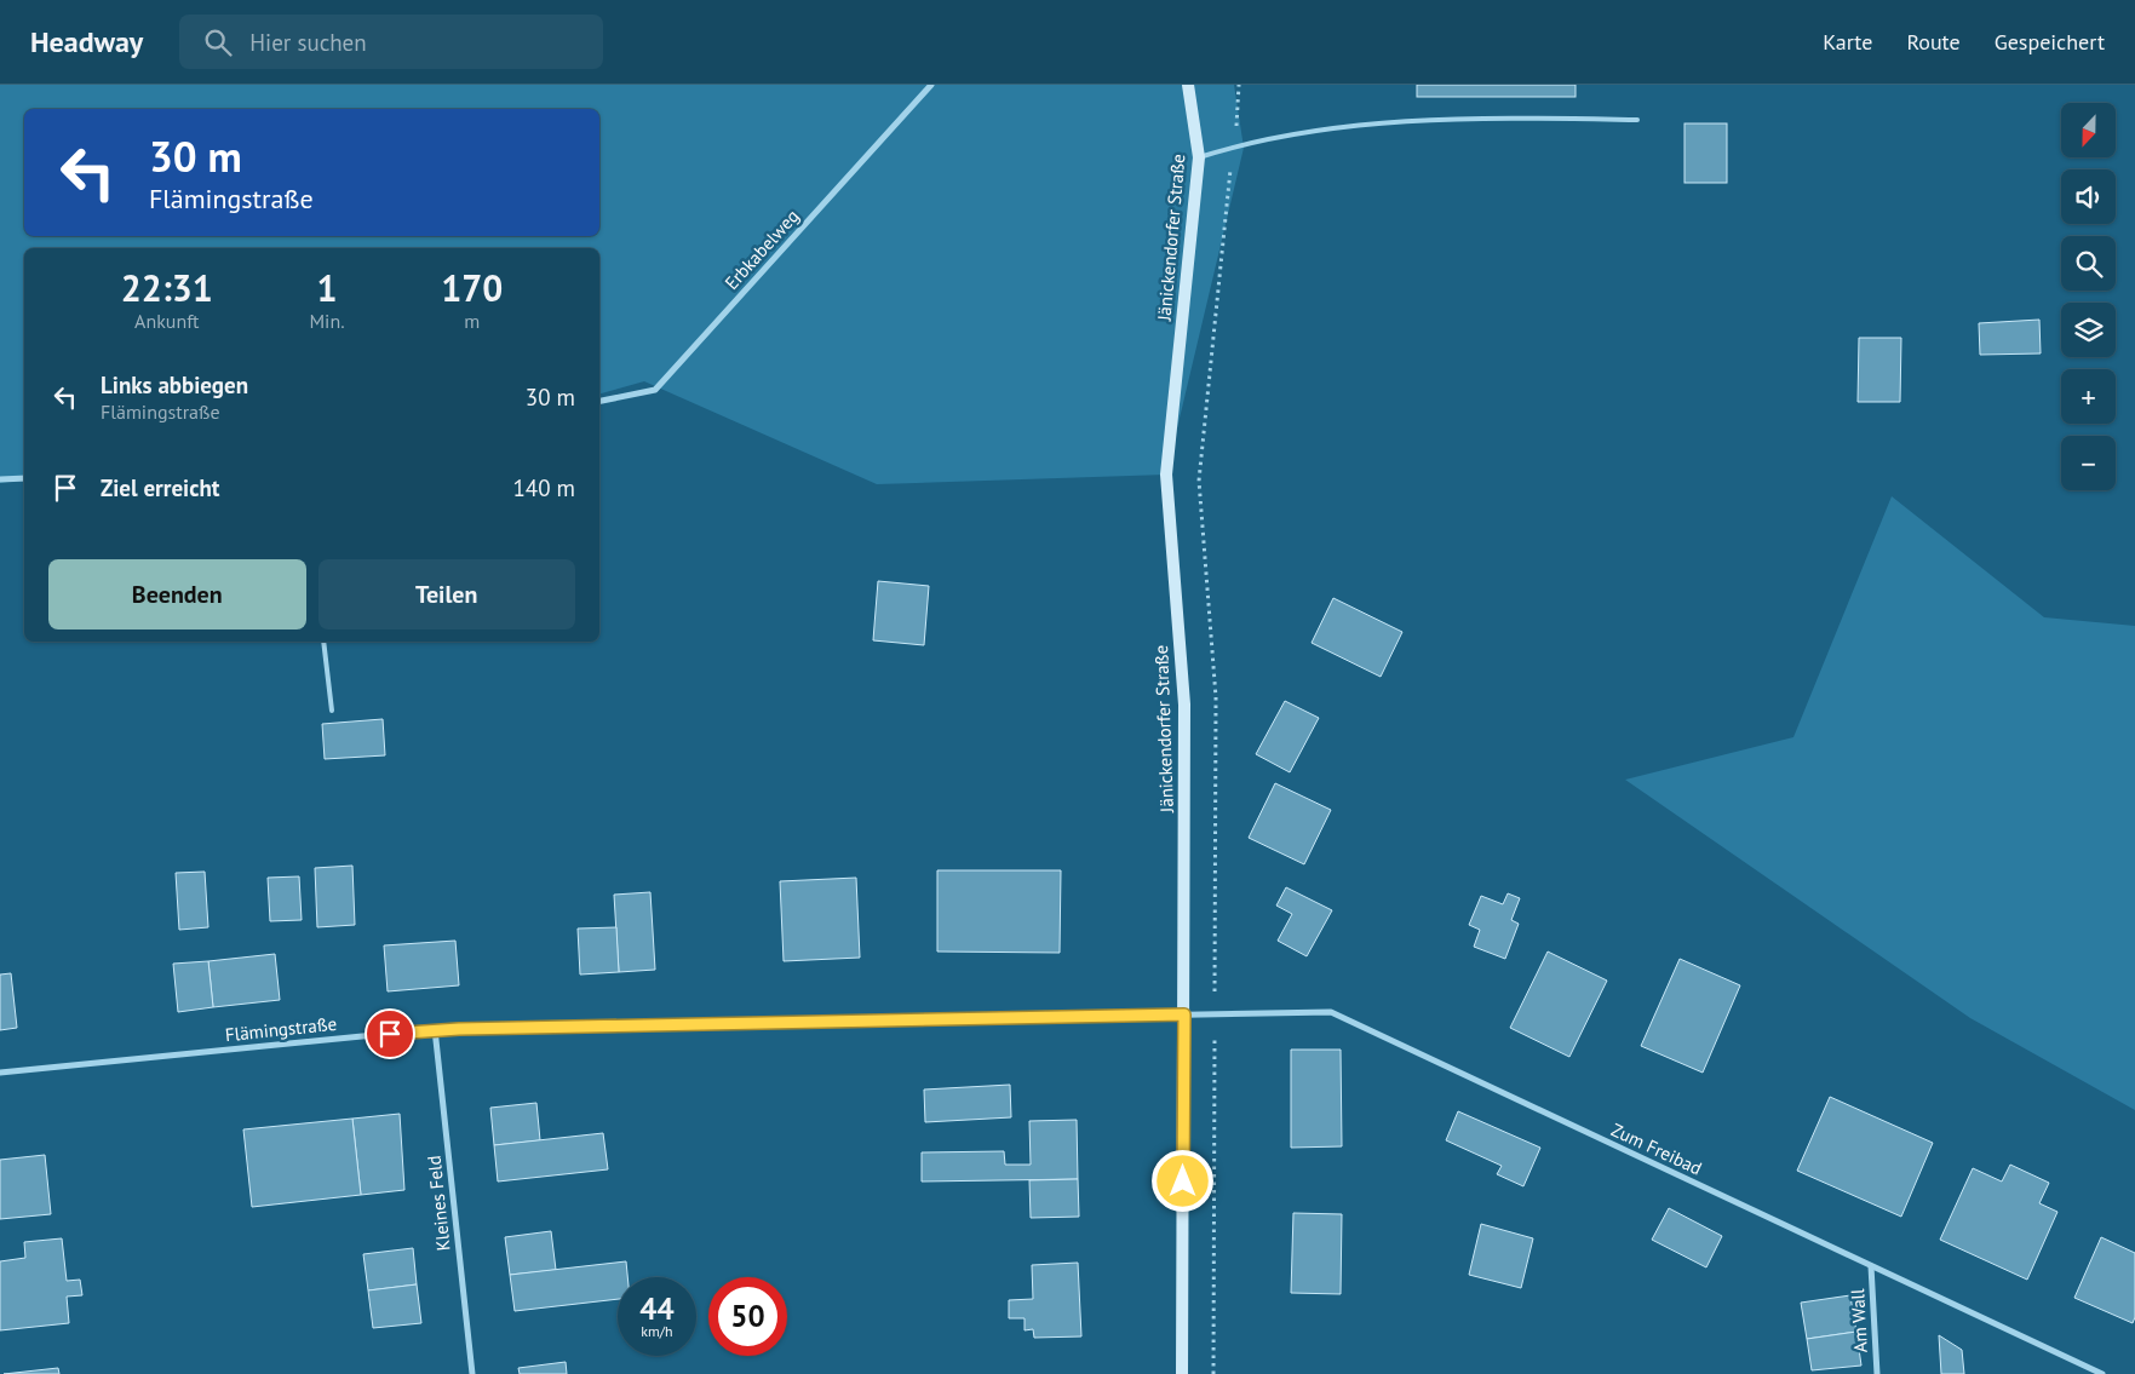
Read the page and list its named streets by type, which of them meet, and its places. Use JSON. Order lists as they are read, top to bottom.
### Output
{
  "streets": {
    "main road": ["Jänickendorfer Straße"],
    "street": [
      "Erbkabelweg",
      "Flämingstraße",
      "Zum Freibad",
      "Kleines Feld",
      "Am Wall"
    ]
  },
  "crossings": [
    ["Jänickendorfer Straße", "Flämingstraße"],
    ["Jänickendorfer Straße", "Zum Freibad"],
    ["Flämingstraße", "Zum Freibad"],
    ["Flämingstraße", "Kleines Feld"],
    ["Zum Freibad", "Am Wall"]
  ],
  "north": "bottom",
  "page": {
    "header": "Headway",
    "search": "Hier suchen",
    "nav": ["Karte", "Route", "Gespeichert"],
    "map_buttons": ["+", "−"],
    "turn": ["30 m", "Flämingstraße"],
    "eta": [
      "22:31",
      "Ankunft",
      "1",
      "Min.",
      "170",
      "m"
    ],
    "list": [
      {
        "name": "Links abbiegen",
        "note": "Flämingstraße",
        "value": "30 m"
      },
      {
        "name": "Ziel erreicht",
        "value": "140 m"
      }
    ],
    "buttons": ["Beenden", "Teilen"],
    "speed": "44 km/h",
    "limit": "50"
  }
}
